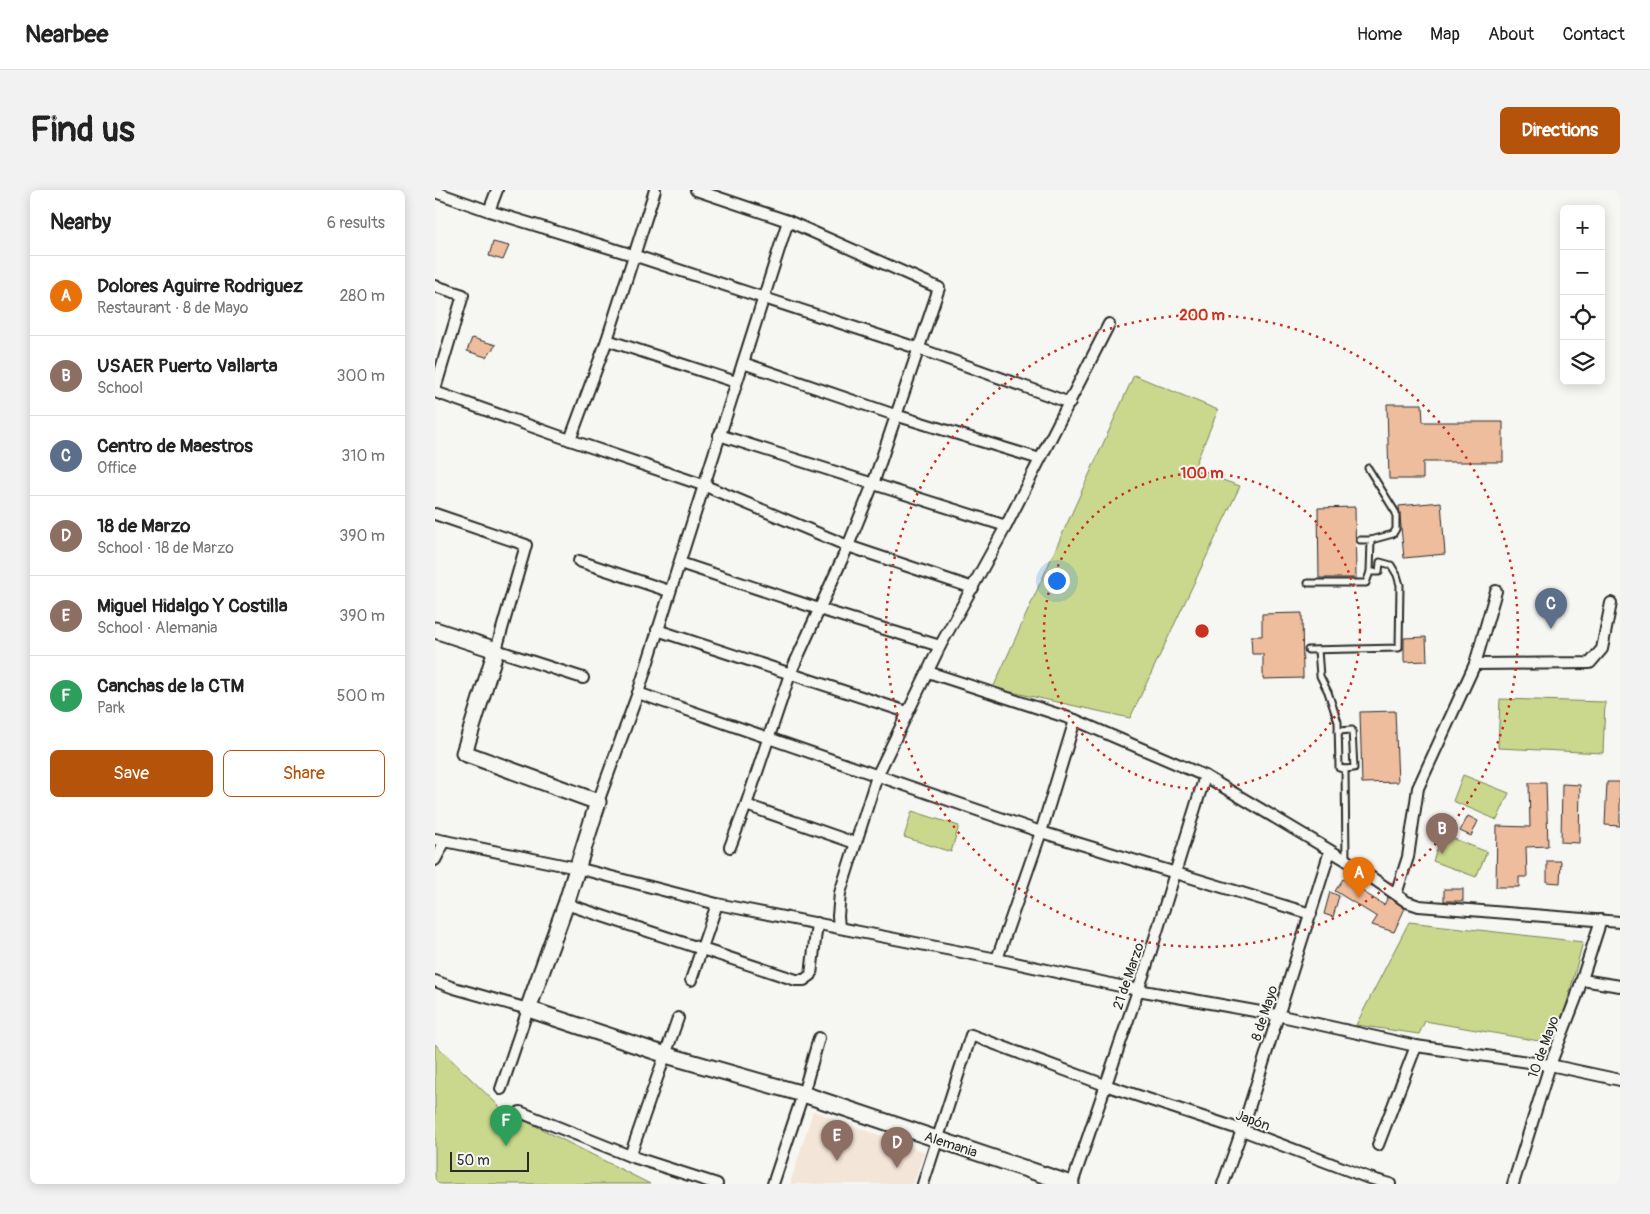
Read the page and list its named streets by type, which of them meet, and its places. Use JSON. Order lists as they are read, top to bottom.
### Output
{
  "streets": {
    "street": [
      "21 de Marzo",
      "8 de Mayo",
      "10 de Mayo",
      "Japón",
      "Alemania"
    ]
  },
  "crossings": [
    ["21 de Marzo", "Japón"],
    ["21 de Marzo", "Alemania"],
    ["8 de Mayo", "Japón"],
    ["Japón", "Alemania"]
  ],
  "scale_bar": "50 m",
  "page": {
    "header": "Nearbee",
    "nav": [
      "Home",
      "Map",
      "About",
      "Contact"
    ],
    "buttons": [
      "Directions",
      ["Save", "Share"]
    ],
    "title": "Find us",
    "heading": ["Nearby", "6 results"],
    "map_buttons": ["+", "−"],
    "list": [
      {
        "mark": "A",
        "name": "Dolores Aguirre Rodriguez",
        "note": "Restaurant · 8 de Mayo",
        "value": "280 m"
      },
      {
        "mark": "B",
        "name": "USAER Puerto Vallarta",
        "note": "School",
        "value": "300 m"
      },
      {
        "mark": "C",
        "name": "Centro de Maestros",
        "note": "Office",
        "value": "310 m"
      },
      {
        "mark": "D",
        "name": "18 de Marzo",
        "note": "School · 18 de Marzo",
        "value": "390 m"
      },
      {
        "mark": "E",
        "name": "Miguel Hidalgo Y Costilla",
        "note": "School · Alemania",
        "value": "390 m"
      },
      {
        "mark": "F",
        "name": "Canchas de la CTM",
        "note": "Park",
        "value": "500 m"
      }
    ],
    "pins": [
      "C",
      "B",
      "A",
      "F",
      "E",
      "D"
    ],
    "scale": "50 m"
  },
  "rings": ["200 m", "100 m"]
}
